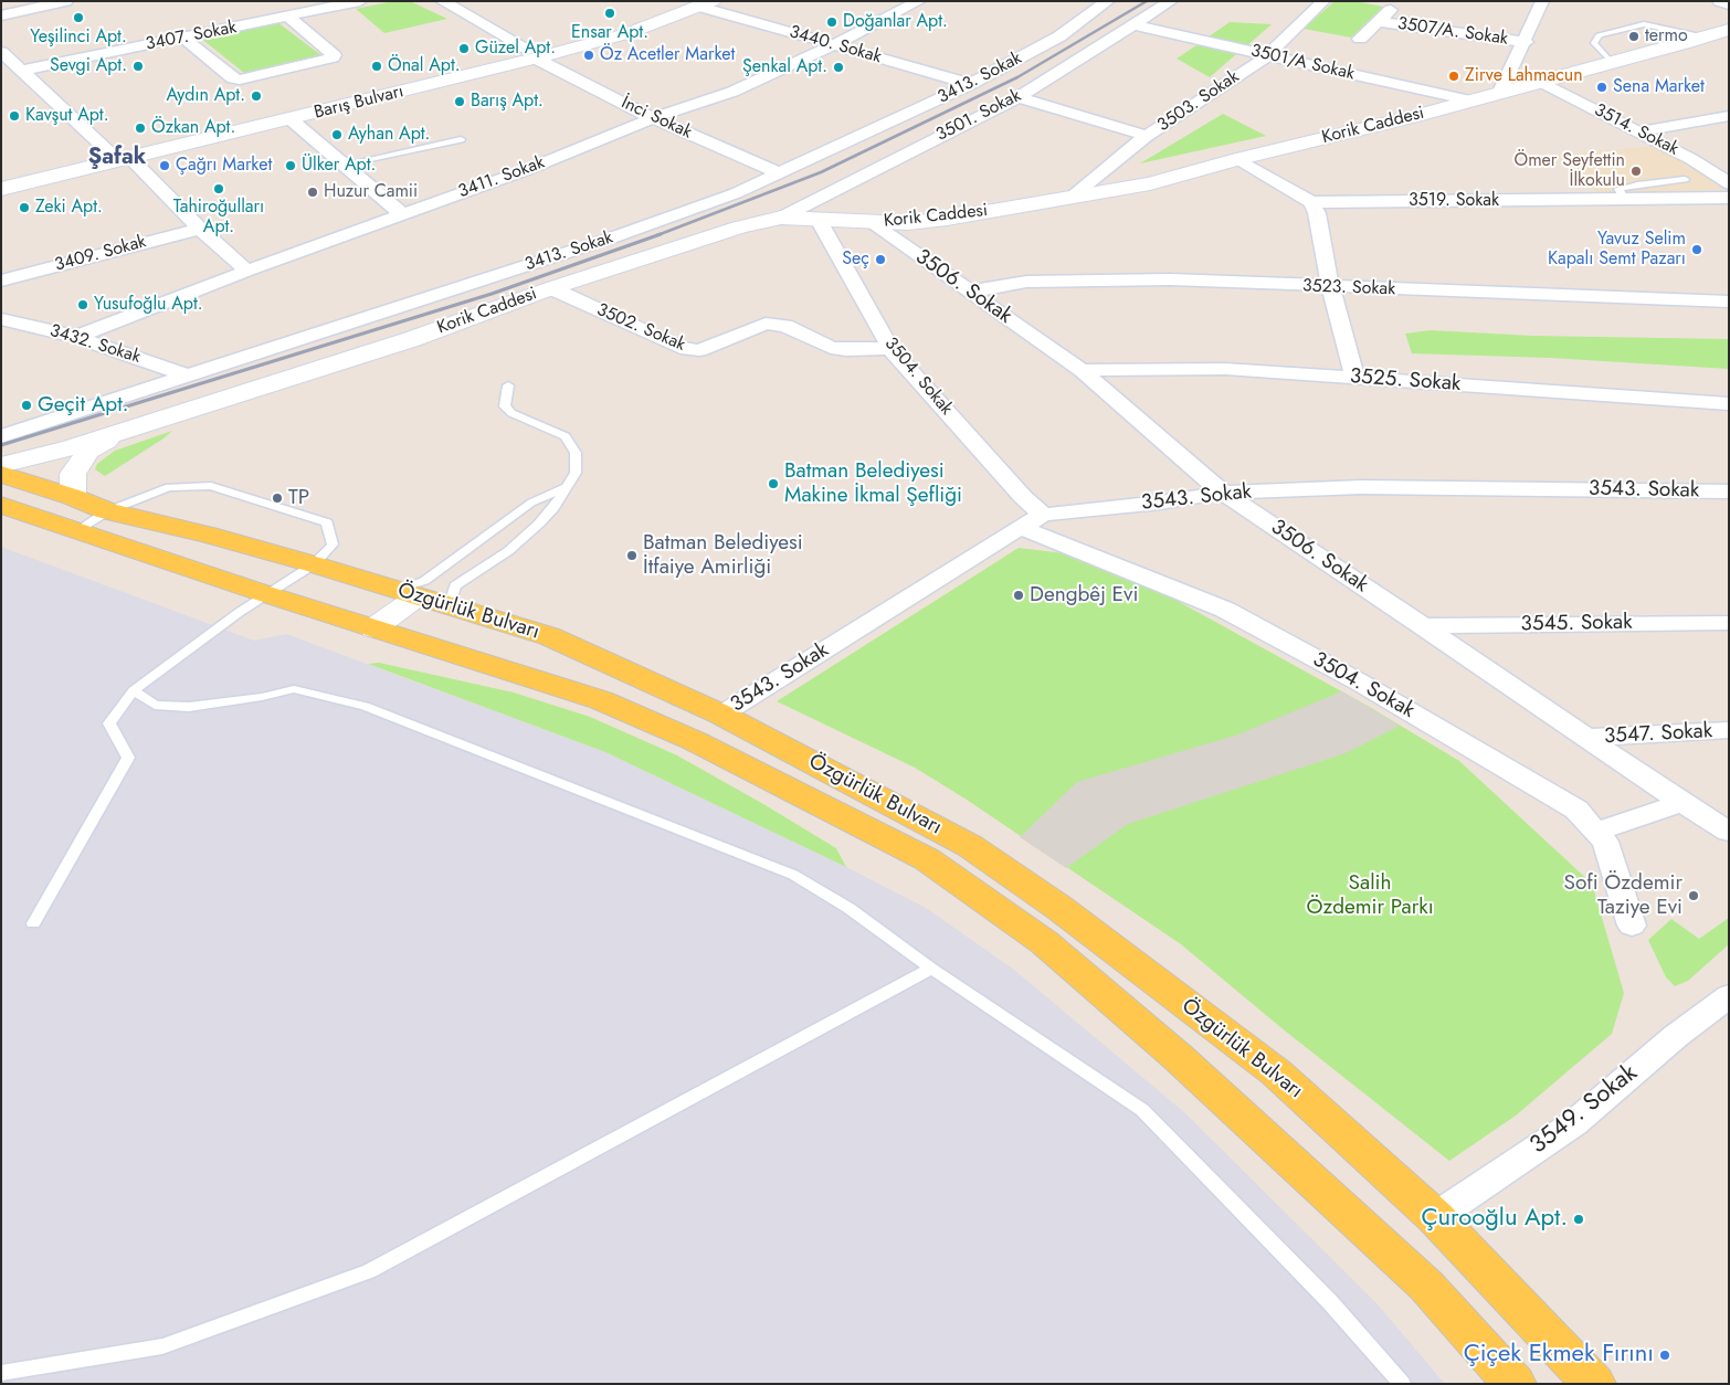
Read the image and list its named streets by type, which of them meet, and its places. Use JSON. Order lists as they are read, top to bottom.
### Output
{
  "streets": {
    "main road": ["Barış Bulvarı", "Korik Caddesi", "Özgürlük Bulvarı"],
    "street": [
      "3507/A. Sokak",
      "3407. Sokak",
      "3440. Sokak",
      "3501/A Sokak",
      "3413. Sokak",
      "3503. Sokak",
      "3501. Sokak",
      "İnci Sokak",
      "3514. Sokak",
      "3411. Sokak",
      "3519. Sokak",
      "3409. Sokak",
      "3506. Sokak",
      "3523. Sokak",
      "3502. Sokak",
      "3432. Sokak",
      "3504. Sokak",
      "3525. Sokak",
      "3543. Sokak",
      "3545. Sokak",
      "3547. Sokak",
      "3549. Sokak"
    ]
  },
  "crossings": [
    ["3440. Sokak", "3413. Sokak"],
    ["3440. Sokak", "Barış Bulvarı"],
    ["3440. Sokak", "3411. Sokak"],
    ["3501/A Sokak", "3503. Sokak"],
    ["3501/A Sokak", "3501. Sokak"],
    ["3501/A Sokak", "Korik Caddesi"],
    ["3413. Sokak", "İnci Sokak"],
    ["3413. Sokak", "3432. Sokak"],
    ["3503. Sokak", "Korik Caddesi"],
    ["Barış Bulvarı", "İnci Sokak"],
    ["3501. Sokak", "Korik Caddesi"],
    ["İnci Sokak", "3411. Sokak"],
    ["Korik Caddesi", "3514. Sokak"],
    ["Korik Caddesi", "3506. Sokak"],
    ["Korik Caddesi", "3502. Sokak"],
    ["Korik Caddesi", "3504. Sokak"],
    ["Korik Caddesi", "Özgürlük Bulvarı"],
    ["3411. Sokak", "3432. Sokak"],
    ["3506. Sokak", "3523. Sokak"],
    ["3506. Sokak", "3525. Sokak"],
    ["3506. Sokak", "3543. Sokak"],
    ["3506. Sokak", "3545. Sokak"],
    ["3506. Sokak", "3547. Sokak"],
    ["3502. Sokak", "3504. Sokak"],
    ["3504. Sokak", "3543. Sokak"],
    ["3543. Sokak", "Özgürlük Bulvarı"],
    ["Özgürlük Bulvarı", "3549. Sokak"]
  ],
  "districts": ["Şafak"],
  "parks": ["Salih Özdemir Parkı"],
  "places": [
    "Ensar Apt.",
    "Yeşilinci Apt.",
    "Doğanlar Apt.",
    "termo",
    "Güzel Apt.",
    "Öz Acetler Market",
    "Sevgi Apt.",
    "Önal Apt.",
    "Şenkal Apt.",
    "Zirve Lahmacun",
    "Sena Market",
    "Aydın Apt.",
    "Barış Apt.",
    "Kavşut Apt.",
    "Özkan Apt.",
    "Ayhan Apt.",
    "Çağrı Market",
    "Ülker Apt.",
    "Ömer Seyfettin İlkokulu",
    "Tahiroğulları Apt.",
    "Huzur Camii",
    "Zeki Apt.",
    "Yavuz Selim Kapalı Semt Pazarı",
    "Seç",
    "Yusufoğlu Apt.",
    "Geçit Apt.",
    "Batman Belediyesi Makine İkmal Şefliği",
    "TP",
    "Batman Belediyesi İtfaiye Amirliği",
    "Dengbêj Evi",
    "Sofi Özdemir Taziye Evi",
    "Çurooğlu Apt.",
    "Çiçek Ekmek Fırını"
  ]
}
